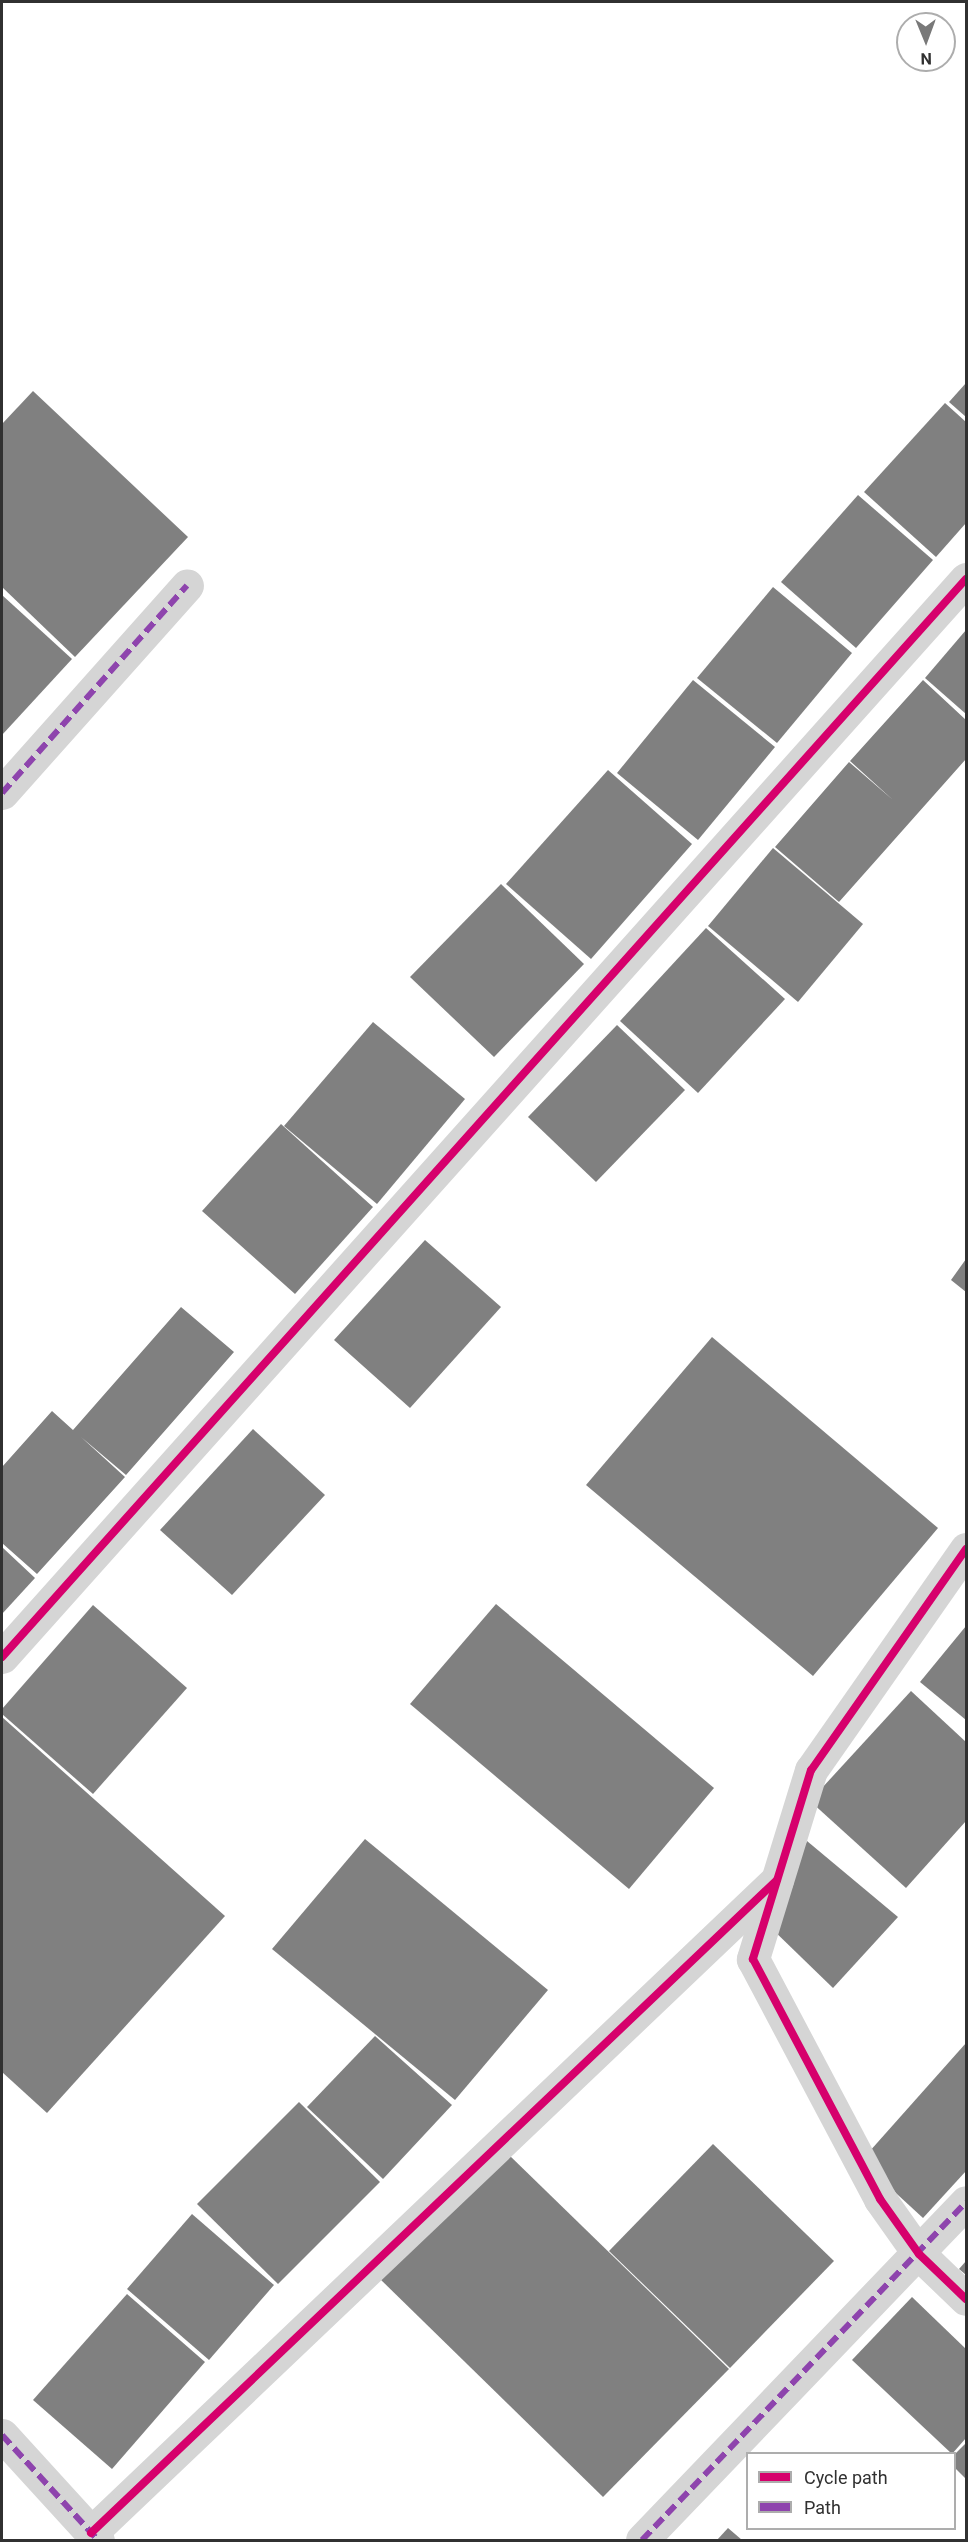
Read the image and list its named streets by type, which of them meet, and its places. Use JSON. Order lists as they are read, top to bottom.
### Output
{
  "legend": ["Cycle path", "Path"],
  "north": "bottom"
}
